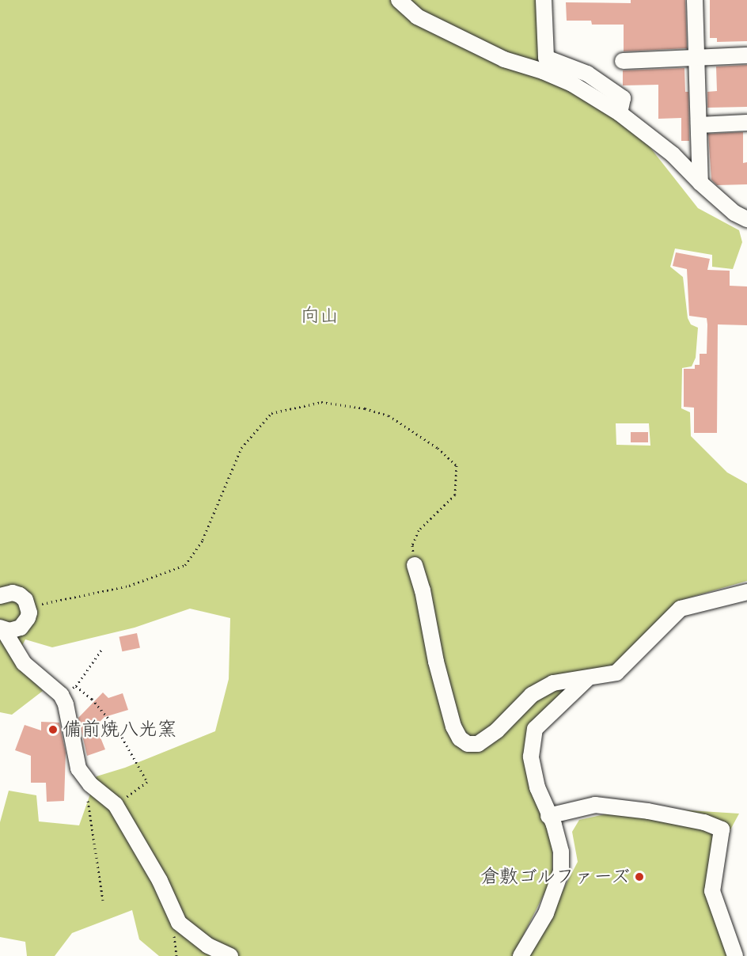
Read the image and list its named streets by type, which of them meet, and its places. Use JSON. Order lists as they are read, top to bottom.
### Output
{
  "parks": ["向山"],
  "places": ["備前焼八光窯", "倉敷ゴルファーズ"]
}
